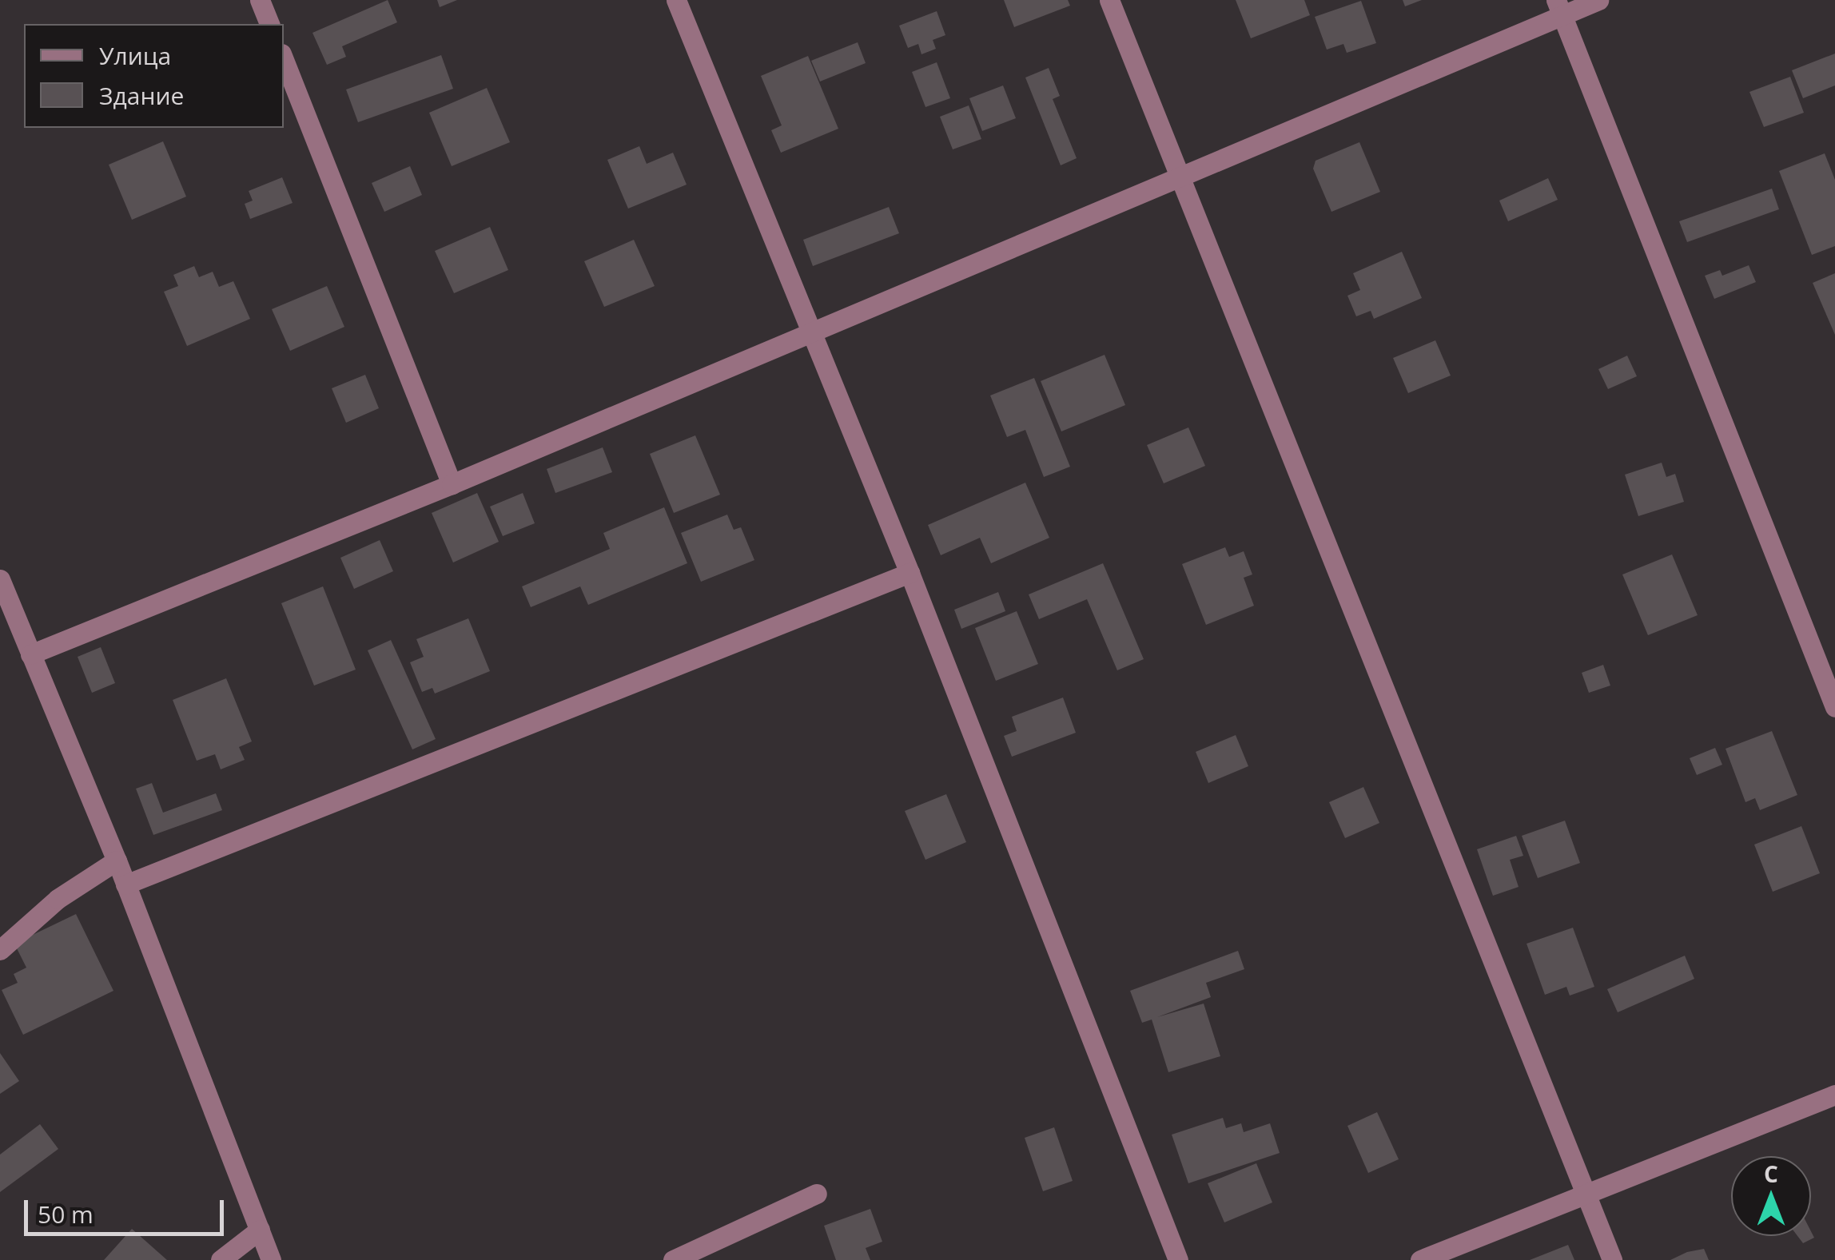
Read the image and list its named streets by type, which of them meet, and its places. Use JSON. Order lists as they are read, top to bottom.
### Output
{
  "legend": ["Улица", "Здание"],
  "scale_bar": "50 m",
  "north": "top"
}
